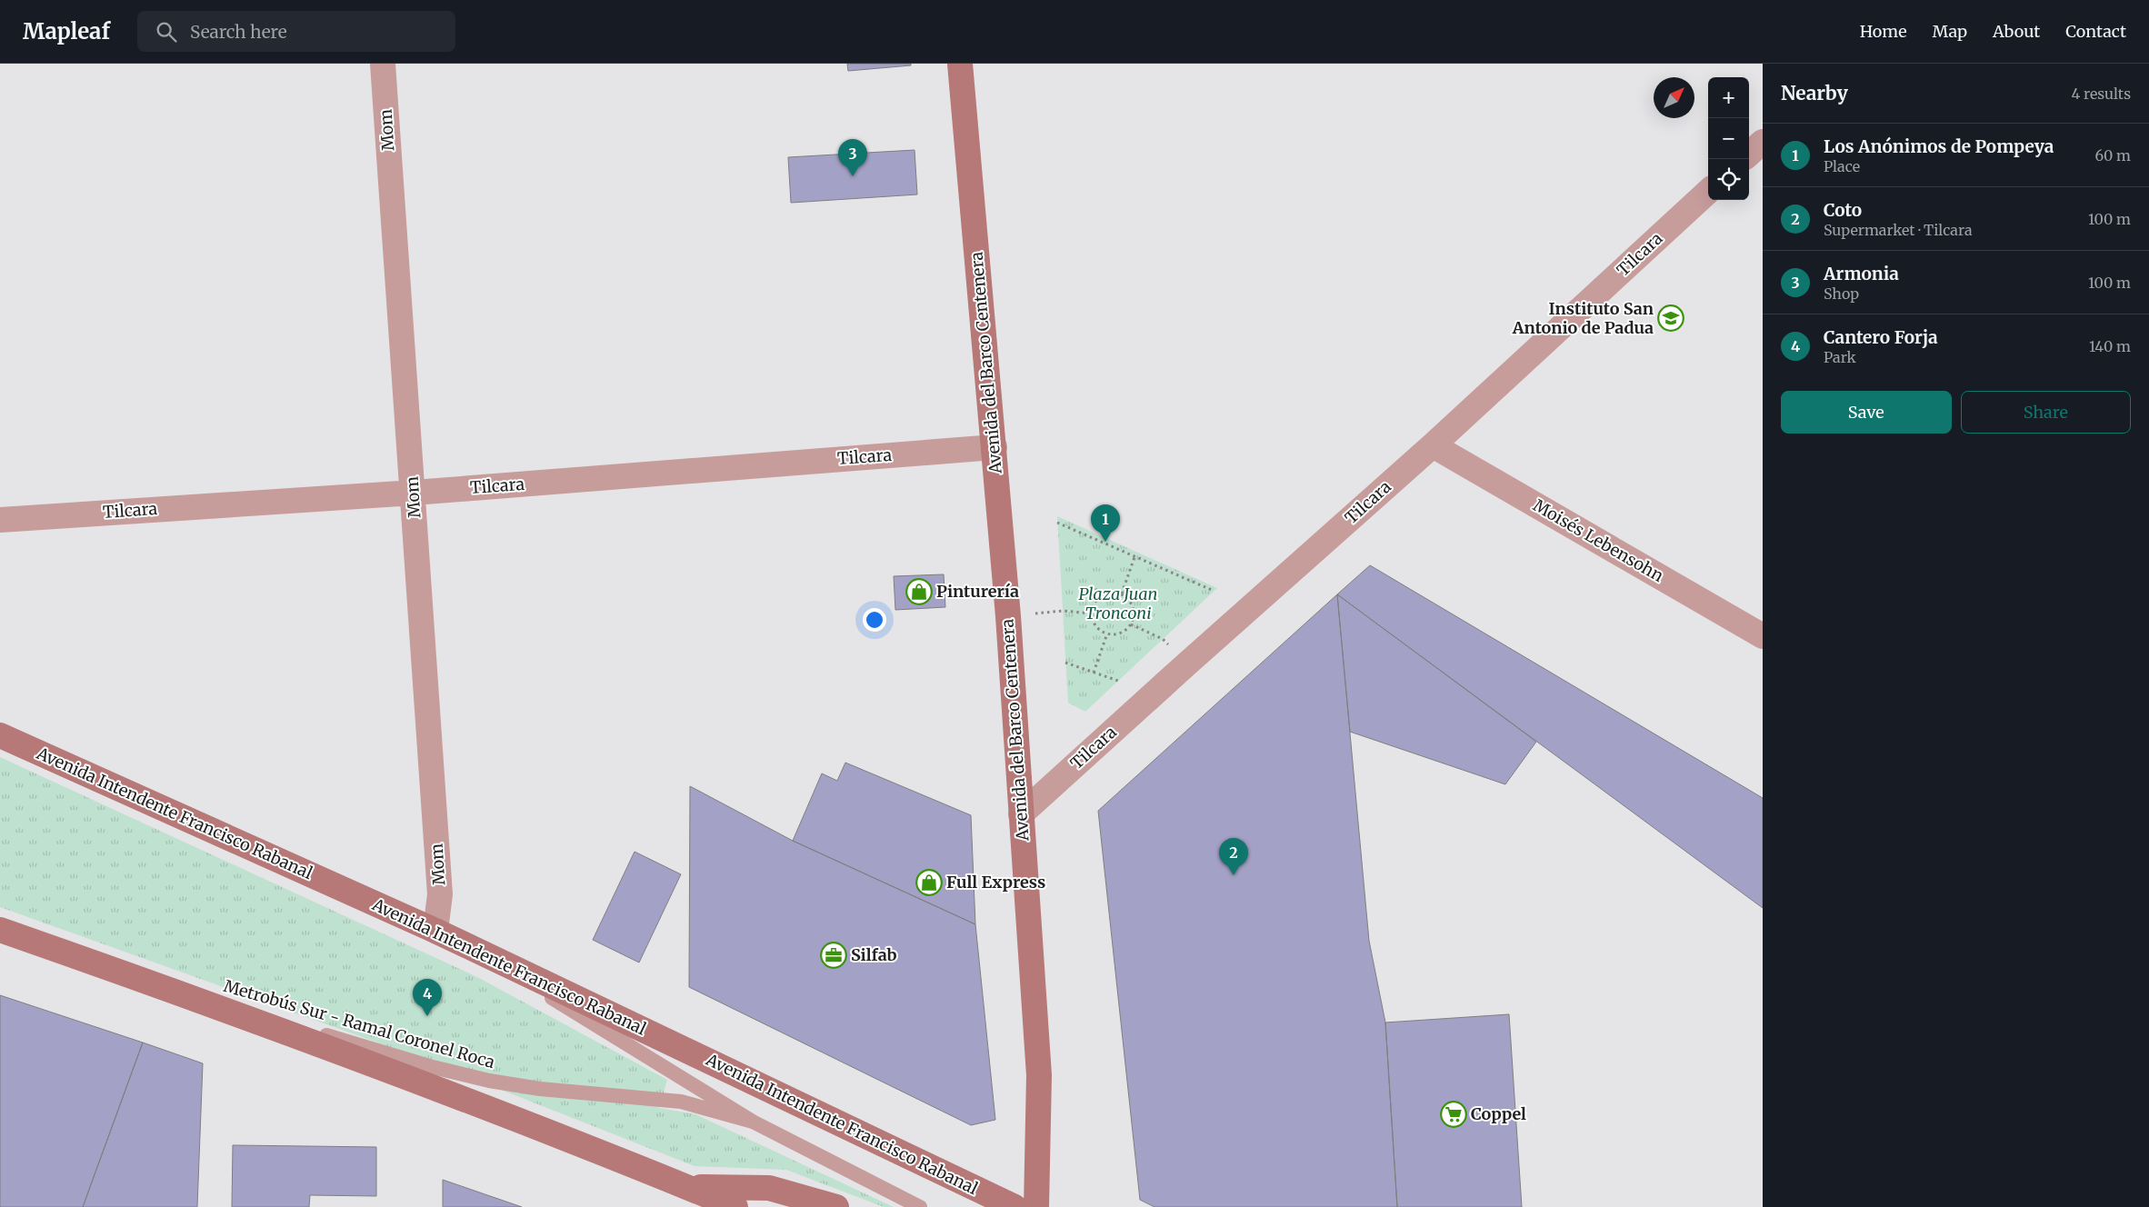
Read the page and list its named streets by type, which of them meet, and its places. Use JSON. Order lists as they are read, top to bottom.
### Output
{
  "streets": {
    "main road": ["Avenida del Barco Centenera", "Avenida Intendente Francisco Rabanal"],
    "street": ["Mom", "Tilcara", "Moisés Lebensohn"],
    "lane": ["Metrobús Sur - Ramal Coronel Roca"]
  },
  "crossings": [
    ["Mom", "Tilcara"],
    ["Mom", "Avenida Intendente Francisco Rabanal"],
    ["Tilcara", "Avenida del Barco Centenera"],
    ["Tilcara", "Moisés Lebensohn"],
    ["Avenida Intendente Francisco Rabanal", "Metrobús Sur - Ramal Coronel Roca"]
  ],
  "parks": ["Plaza Juan Tronconi"],
  "places": {
    "school or university": ["Instituto San Antonio de Padua"],
    "shop": ["Pinturería", "Full Express"],
    "office": ["Silfab"],
    "supermarket": ["Coppel"]
  },
  "north": "top right",
  "page": {
    "header": "Mapleaf",
    "search": "Search here",
    "nav": [
      "Home",
      "Map",
      "About",
      "Contact"
    ],
    "heading": ["Nearby", "4 results"],
    "map_buttons": ["+", "−"],
    "list": [
      {
        "mark": "1",
        "name": "Los Anónimos de Pompeya",
        "note": "Place",
        "value": "60 m"
      },
      {
        "mark": "2",
        "name": "Coto",
        "note": "Supermarket · Tilcara",
        "value": "100 m"
      },
      {
        "mark": "3",
        "name": "Armonia",
        "note": "Shop",
        "value": "100 m"
      },
      {
        "mark": "4",
        "name": "Cantero Forja",
        "note": "Park",
        "value": "140 m"
      }
    ],
    "pins": [
      "3",
      "1",
      "2",
      "4"
    ],
    "buttons": ["Save", "Share"]
  }
}
